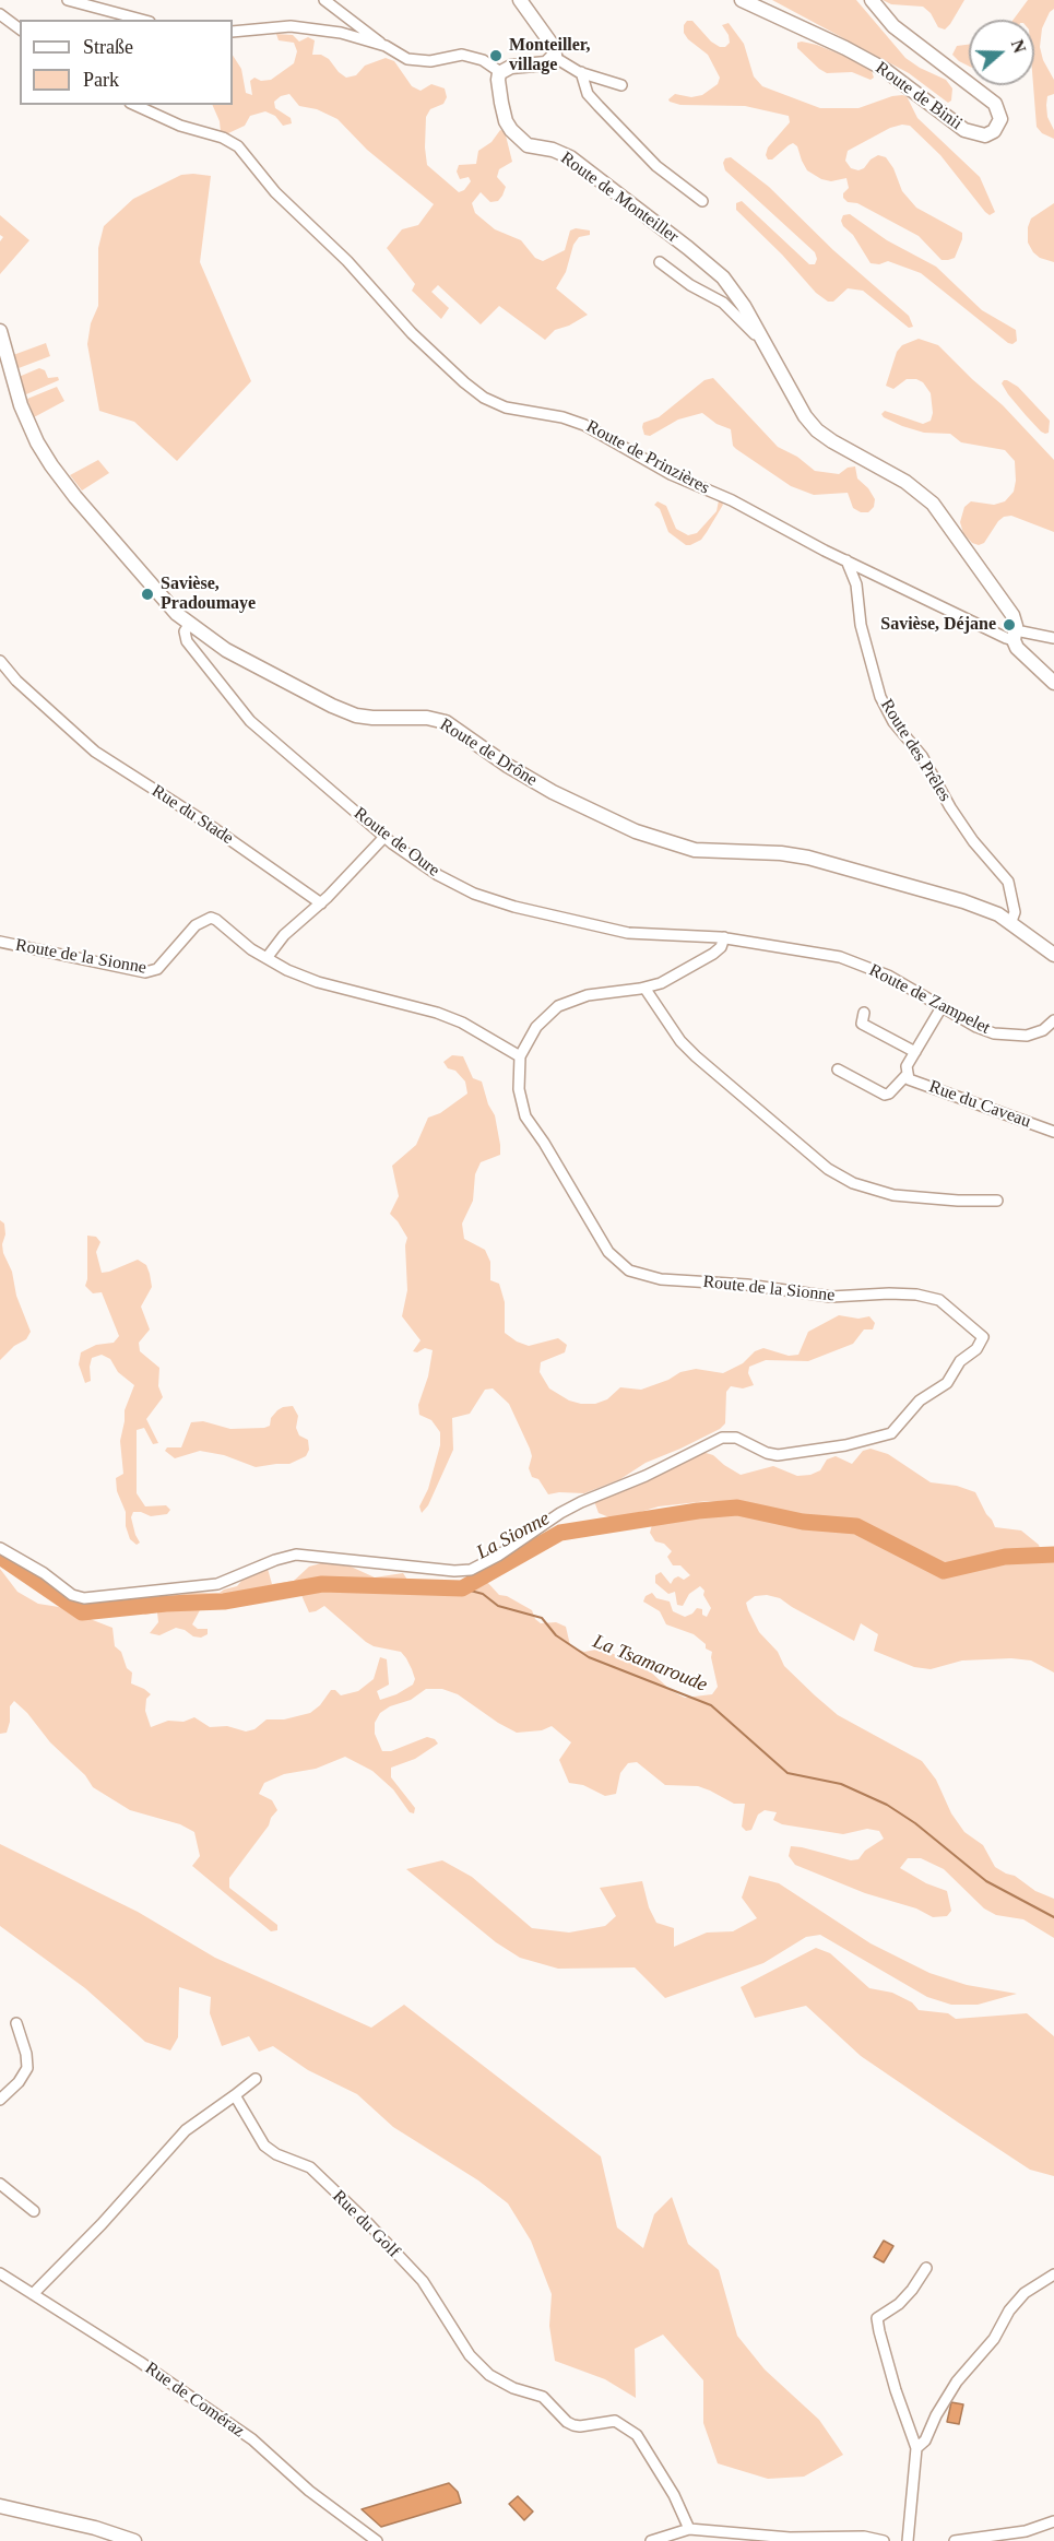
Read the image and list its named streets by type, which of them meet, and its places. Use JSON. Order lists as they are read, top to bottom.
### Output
{
  "streets": {
    "street": [
      "Route de Binii",
      "Route de Monteiller",
      "Route de Prinzières",
      "Route des Prêles",
      "Route de Drône",
      "Rue du Stade",
      "Route de Oure",
      "Route de la Sionne",
      "Route de Zampelet",
      "Rue du Caveau",
      "Rue du Golf",
      "Rue de Coméraz"
    ]
  },
  "crossings": [
    ["Route de Monteiller", "Route de Prinzières"],
    ["Route de Prinzières", "Route des Prêles"],
    ["Route des Prêles", "Route de Drône"],
    ["Route de Drône", "Route de Oure"],
    ["Route de Oure", "Route de Zampelet"],
    ["Route de Zampelet", "Rue du Caveau"]
  ],
  "water": ["La Sionne", "La Tsamaroude"],
  "places": ["Monteiller, village", "Savièse, Pradoumaye", "Savièse, Déjane"],
  "legend": ["Straße", "Park"],
  "north": "right"
}
